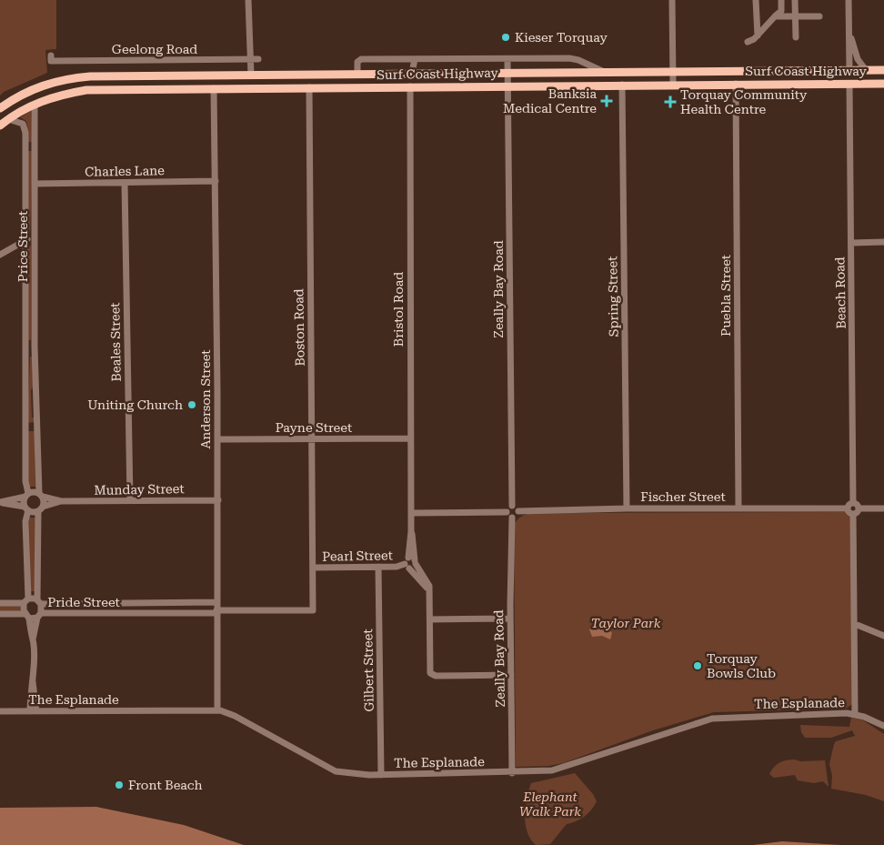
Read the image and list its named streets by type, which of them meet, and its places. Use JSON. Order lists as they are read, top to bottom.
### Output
{
  "streets": {
    "main road": ["Surf Coast Highway"],
    "street": [
      "Geelong Road",
      "Charles Lane",
      "Price Street",
      "Zeally Bay Road",
      "Beach Road",
      "Puebla Street",
      "Spring Street",
      "Bristol Road",
      "Boston Road",
      "Beales Street",
      "Anderson Street",
      "Payne Street",
      "Munday Street",
      "Fischer Street",
      "Pearl Street",
      "Pride Street",
      "Gilbert Street",
      "The Esplanade"
    ]
  },
  "crossings": [
    ["Surf Coast Highway", "Price Street"],
    ["Surf Coast Highway", "Zeally Bay Road"],
    ["Surf Coast Highway", "Beach Road"],
    ["Surf Coast Highway", "Puebla Street"],
    ["Surf Coast Highway", "Spring Street"],
    ["Surf Coast Highway", "Bristol Road"],
    ["Surf Coast Highway", "Boston Road"],
    ["Surf Coast Highway", "Anderson Street"],
    ["Charles Lane", "Price Street"],
    ["Charles Lane", "Beales Street"],
    ["Charles Lane", "Anderson Street"],
    ["Price Street", "Munday Street"],
    ["Price Street", "Pride Street"],
    ["Price Street", "The Esplanade"],
    ["Zeally Bay Road", "Fischer Street"],
    ["Zeally Bay Road", "The Esplanade"],
    ["Beach Road", "Fischer Street"],
    ["Puebla Street", "Fischer Street"],
    ["Spring Street", "Fischer Street"],
    ["Bristol Road", "Payne Street"],
    ["Bristol Road", "Pearl Street"],
    ["Boston Road", "Payne Street"],
    ["Boston Road", "Pearl Street"],
    ["Beales Street", "Munday Street"],
    ["Anderson Street", "Payne Street"],
    ["Anderson Street", "Munday Street"],
    ["Anderson Street", "Pearl Street"],
    ["Anderson Street", "Pride Street"],
    ["Anderson Street", "The Esplanade"],
    ["Pearl Street", "Pride Street"],
    ["Pearl Street", "Gilbert Street"],
    ["Gilbert Street", "The Esplanade"]
  ],
  "parks": ["Taylor Park", "Elephant Walk Park"],
  "places": {
    "other": [
      "Kieser Torquay",
      "Uniting Church",
      "Torquay Bowls Club",
      "Front Beach"
    ],
    "health": ["Banksia Medical Centre", "Torquay Community Health Centre"]
  }
}
